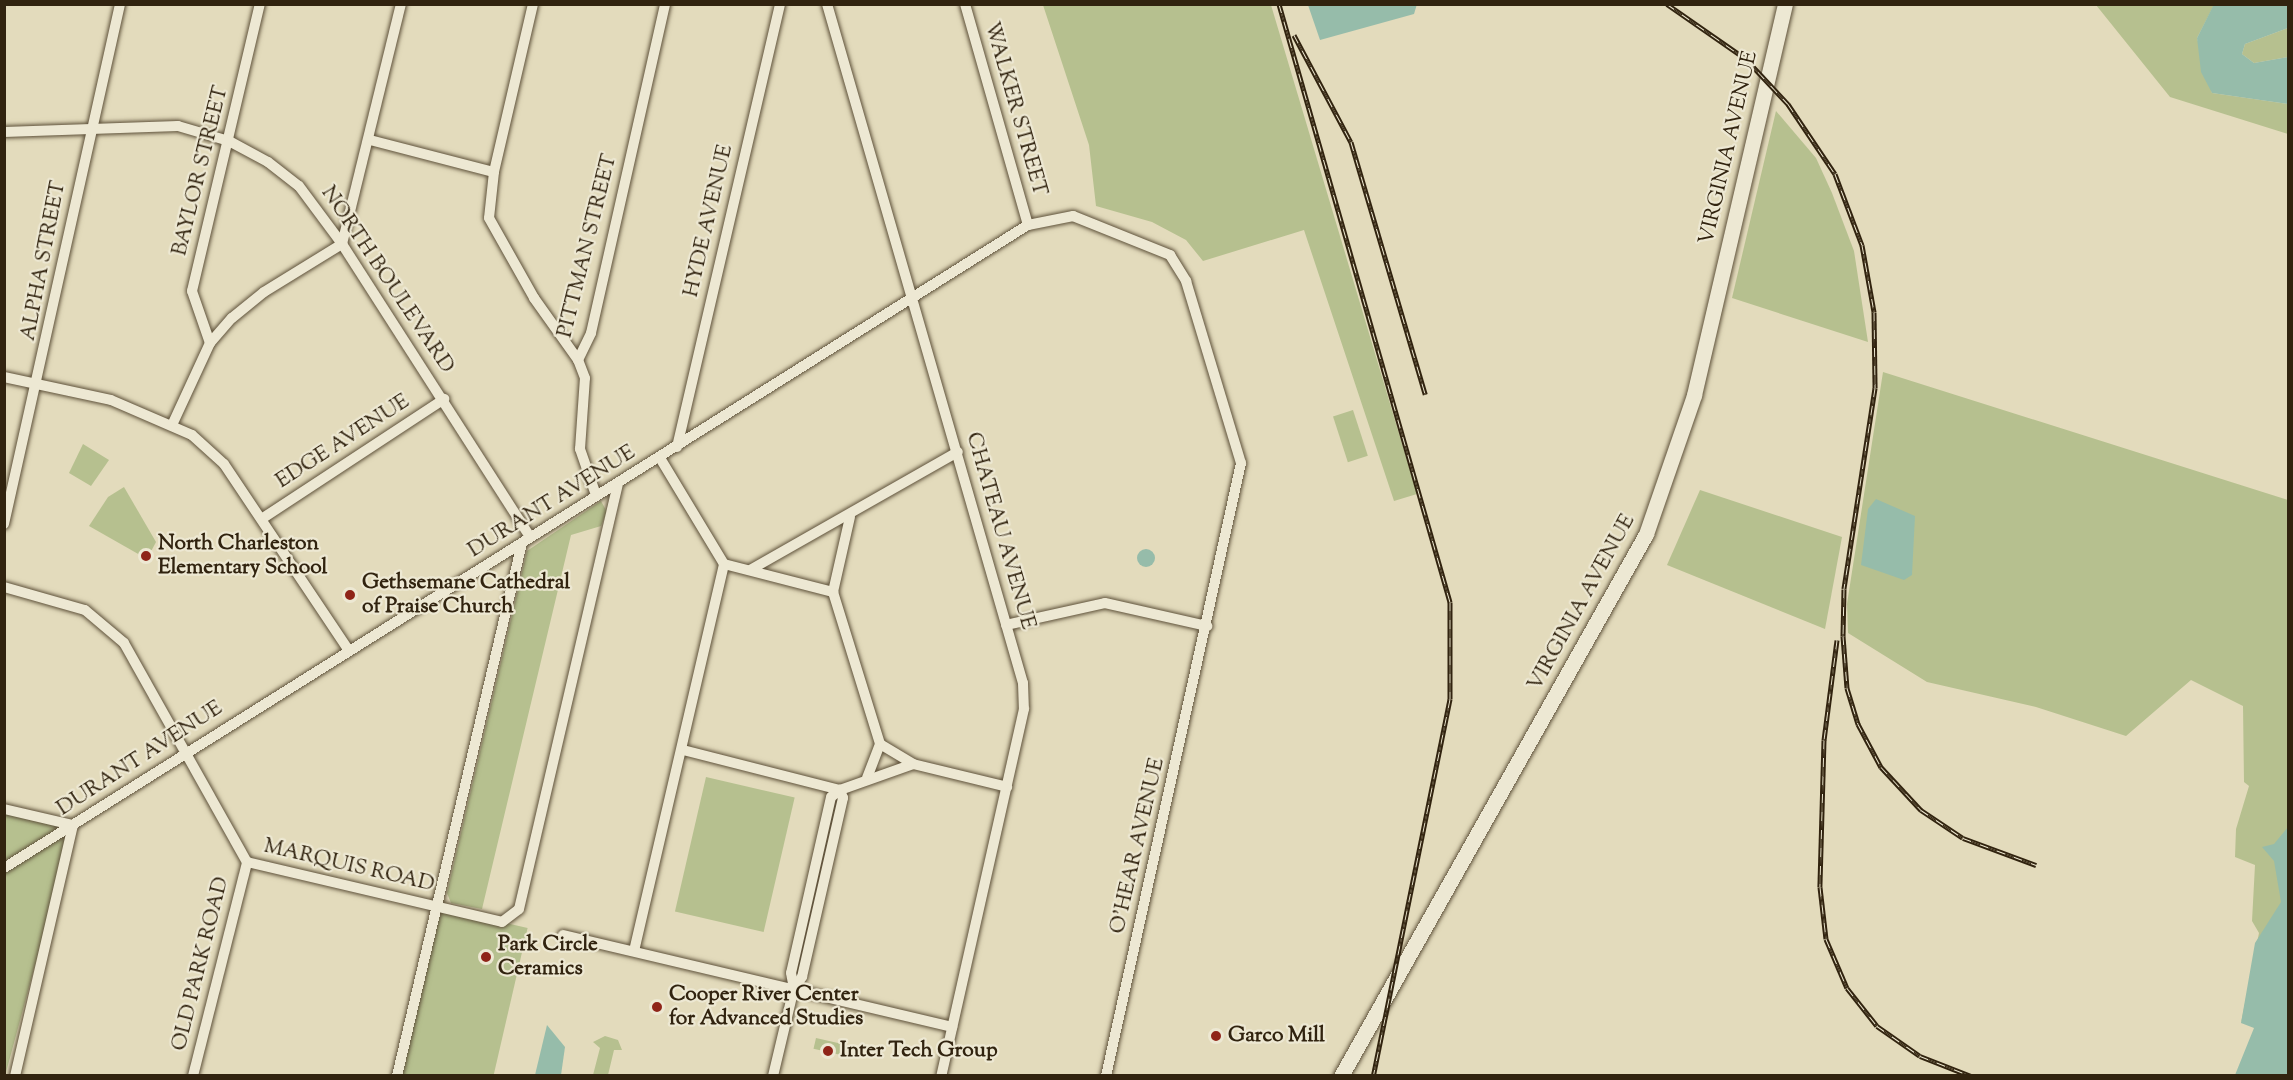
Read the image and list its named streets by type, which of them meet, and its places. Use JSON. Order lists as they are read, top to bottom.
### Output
{
  "streets": {
    "main road": ["VIRGINIA AVENUE"],
    "street": [
      "WALKER STREET",
      "BAYLOR STREET",
      "HYDE AVENUE",
      "PITTMAN STREET",
      "ALPHA STREET",
      "NORTH BOULEVARD",
      "EDGE AVENUE",
      "DURANT AVENUE",
      "CHATEAU AVENUE",
      "O'HEAR AVENUE",
      "MARQUIS ROAD",
      "OLD PARK ROAD"
    ]
  },
  "crossings": [
    ["WALKER STREET", "DURANT AVENUE"],
    ["WALKER STREET", "O'HEAR AVENUE"],
    ["BAYLOR STREET", "NORTH BOULEVARD"],
    ["HYDE AVENUE", "DURANT AVENUE"],
    ["PITTMAN STREET", "DURANT AVENUE"],
    ["ALPHA STREET", "NORTH BOULEVARD"],
    ["NORTH BOULEVARD", "EDGE AVENUE"],
    ["NORTH BOULEVARD", "DURANT AVENUE"],
    ["DURANT AVENUE", "CHATEAU AVENUE"],
    ["DURANT AVENUE", "O'HEAR AVENUE"],
    ["DURANT AVENUE", "MARQUIS ROAD"],
    ["MARQUIS ROAD", "OLD PARK ROAD"]
  ],
  "places": [
    "North Charleston Elementary School",
    "Gethsemane Cathedral of Praise Church",
    "Park Circle Ceramics",
    "Cooper River Center for Advanced Studies",
    "Garco Mill",
    "Inter Tech Group"
  ]
}
